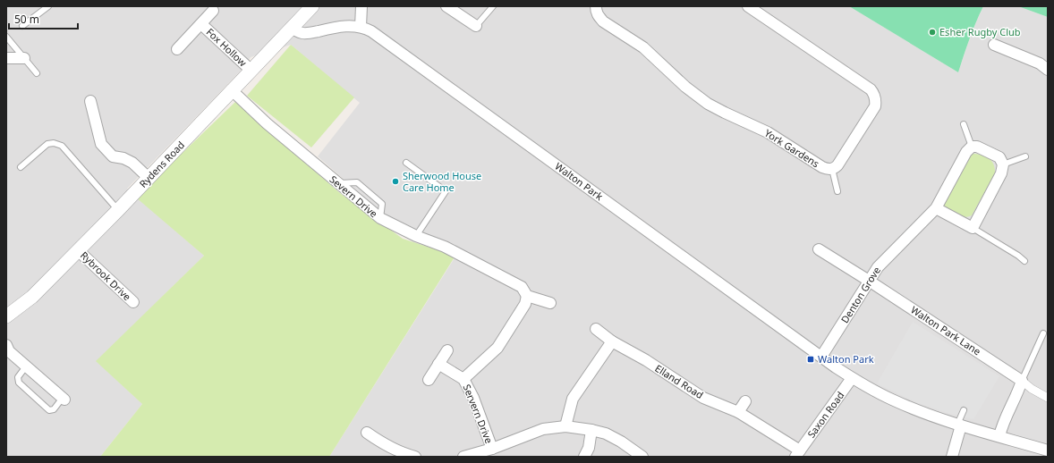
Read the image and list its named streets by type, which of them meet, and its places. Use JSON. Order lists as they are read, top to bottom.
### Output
{
  "streets": {
    "street": [
      "Fox Hollow",
      "York Gardens",
      "Rydens Road",
      "Walton Park",
      "Severn Drive",
      "Rybrook Drive",
      "Denton Grove",
      "Walton Park Lane",
      "Elland Road",
      "Servern Drive",
      "Saxon Road"
    ]
  },
  "crossings": [
    ["Fox Hollow", "Rydens Road"],
    ["Rydens Road", "Walton Park"],
    ["Rydens Road", "Severn Drive"],
    ["Rydens Road", "Rybrook Drive"],
    ["Walton Park", "Denton Grove"],
    ["Walton Park", "Saxon Road"],
    ["Severn Drive", "Servern Drive"],
    ["Denton Grove", "Walton Park Lane"],
    ["Elland Road", "Saxon Road"]
  ],
  "places": {
    "other": ["Esher Rugby Club", "Sherwood House Care Home"],
    "transit": ["Walton Park"]
  },
  "scale_bar": "50 m"
}
